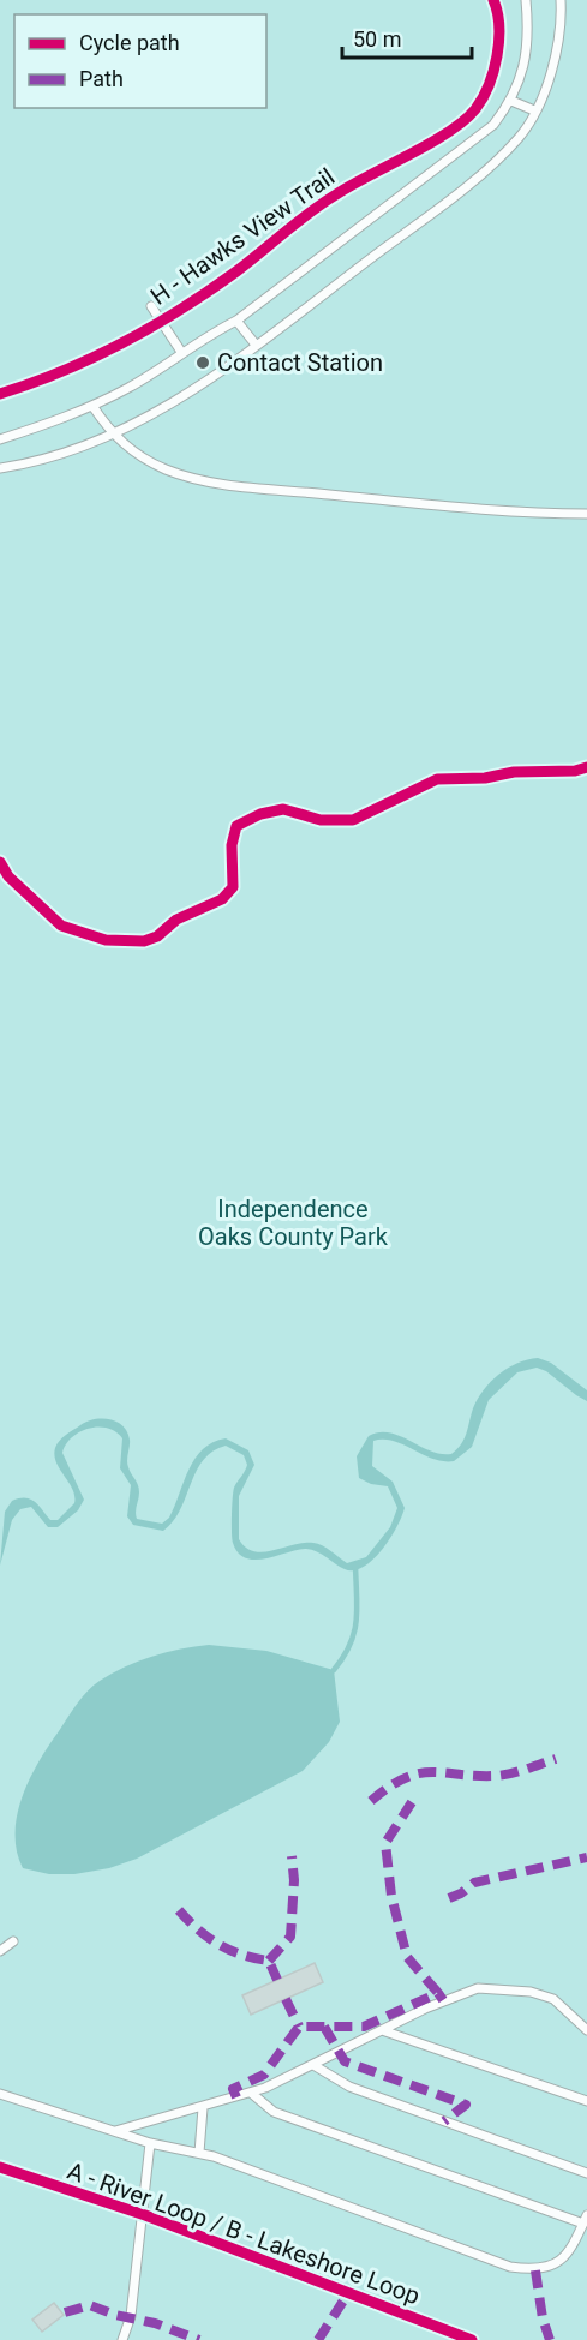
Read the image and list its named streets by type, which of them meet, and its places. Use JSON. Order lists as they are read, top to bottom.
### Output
{
  "streets": {
    "cycle path": ["H - Hawks View Trail", "A - River Loop / B - Lakeshore Loop"]
  },
  "parks": ["Independence Oaks County Park"],
  "places": ["Contact Station"],
  "legend": ["Cycle path", "Path"],
  "scale_bar": "50 m"
}
